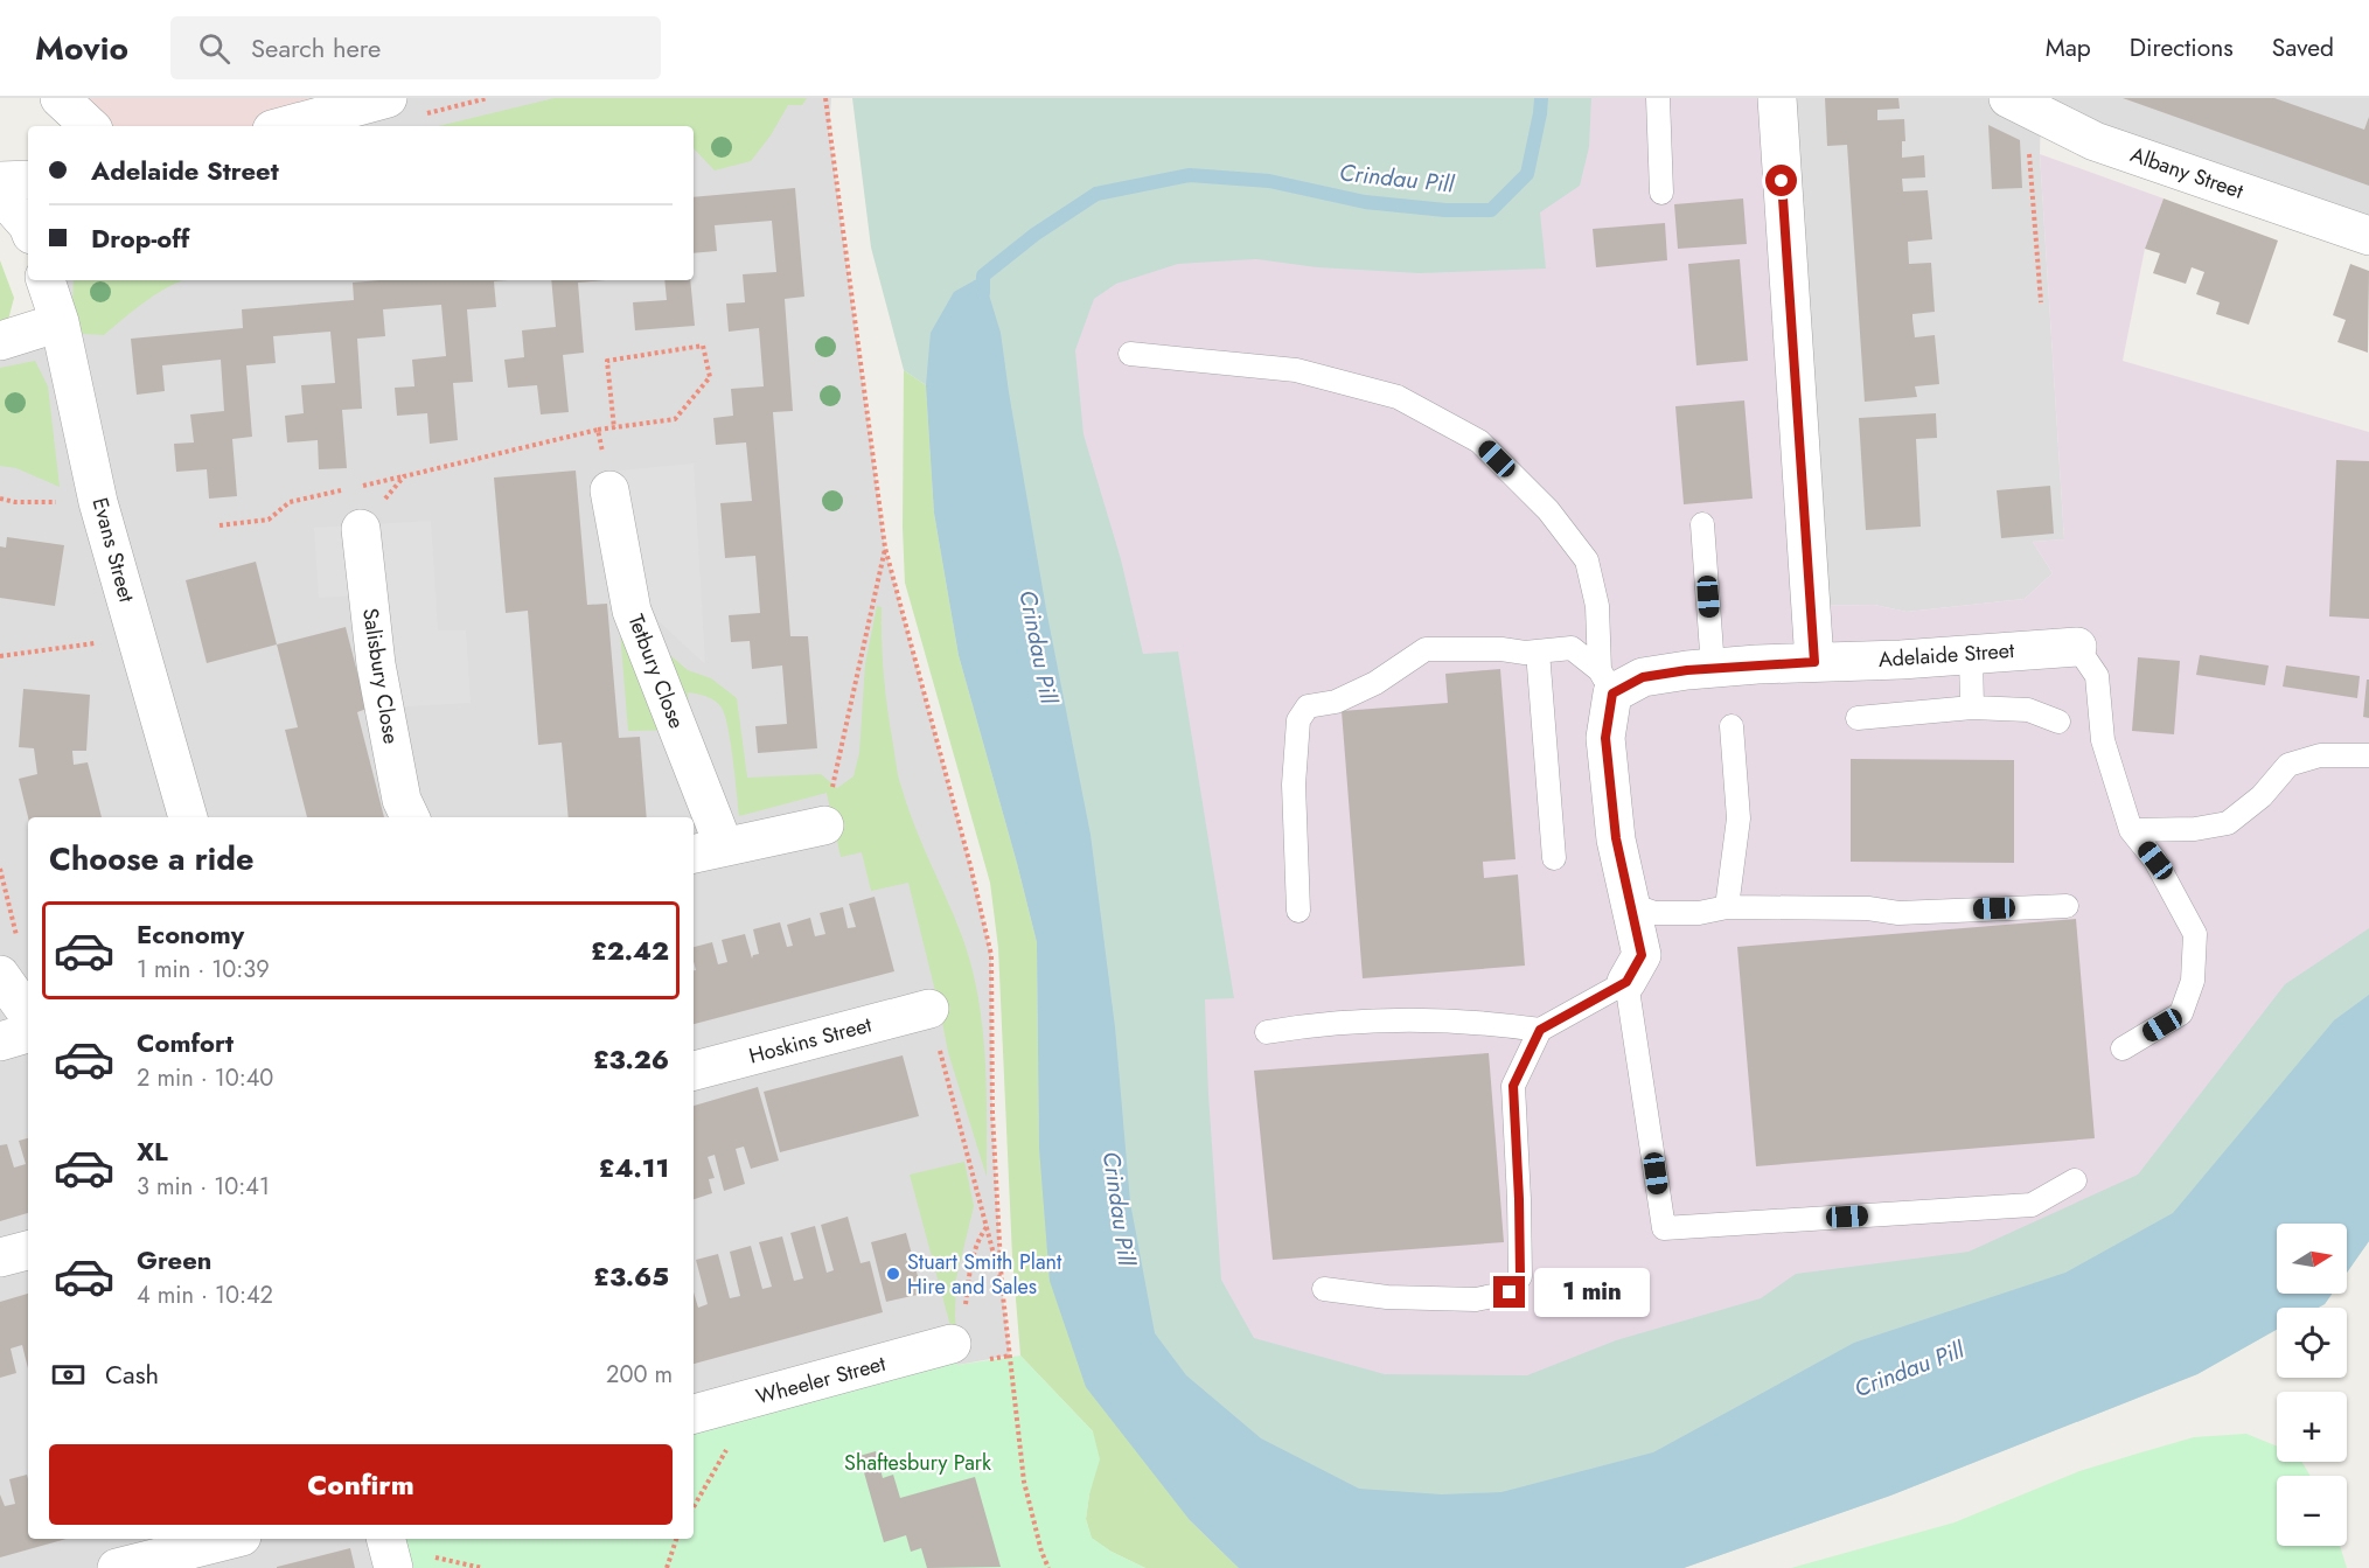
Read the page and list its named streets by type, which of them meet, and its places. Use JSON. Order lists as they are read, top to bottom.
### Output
{
  "streets": {
    "street": [
      "Albany Street",
      "Evans Street",
      "Adelaide Street",
      "Tetbury Close",
      "Salisbury Close",
      "Hoskins Street",
      "Wheeler Street"
    ]
  },
  "water": ["Crindau Pill"],
  "parks": ["Shaftesbury Park"],
  "places": ["Stuart Smith Plant Hire and Sales"],
  "north": "right",
  "page": {
    "header": "Movio",
    "search": "Search here",
    "nav": ["Map", "Directions", "Saved"],
    "banner": ["Adelaide Street", "Drop-off"],
    "heading": "Choose a ride",
    "list": [
      {
        "name": "Economy",
        "note": "1 min · 10:39",
        "value": "£2.42"
      },
      {
        "name": "Comfort",
        "note": "2 min · 10:40",
        "value": "£3.26"
      },
      {
        "name": "XL",
        "note": "3 min · 10:41",
        "value": "£4.11"
      },
      {
        "name": "Green",
        "note": "4 min · 10:42",
        "value": "£3.65"
      }
    ],
    "map_buttons": ["+", "−"],
    "bubble": "1 min",
    "pay": ["Cash", "200 m"],
    "buttons": "Confirm"
  }
}
